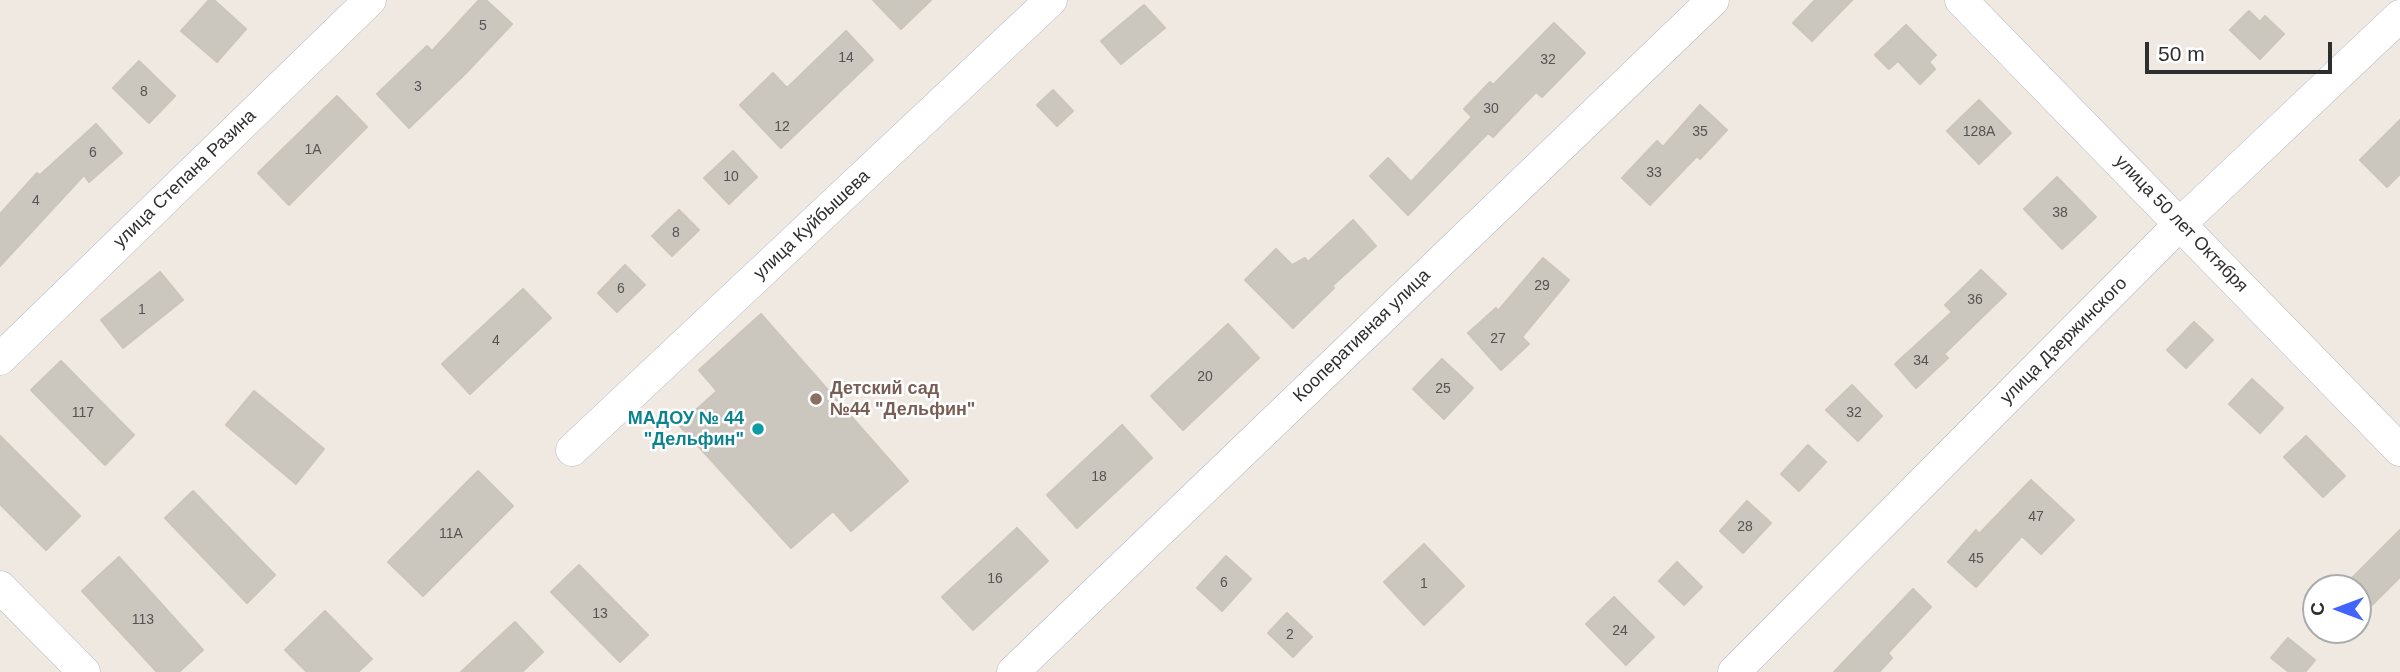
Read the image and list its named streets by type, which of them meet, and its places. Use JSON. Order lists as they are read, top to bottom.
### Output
{
  "streets": {
    "street": [
      "улица Степана Разина",
      "улица 50 лет Октября",
      "улица Куйбышева",
      "Кооперативная улица",
      "улица Дзержинского"
    ]
  },
  "crossings": [
    ["улица 50 лет Октября", "улица Дзержинского"]
  ],
  "places": ["Детский сад №44 \"Дельфин\"", "МАДОУ № 44 \"Дельфин\""],
  "house_numbers": [
    "5",
    "14",
    "32",
    "3",
    "8",
    "30",
    "12",
    "35",
    "128А",
    "1А",
    "6",
    "33",
    "10",
    "4",
    "38",
    "8",
    "29",
    "6",
    "36",
    "1",
    "27",
    "4",
    "34",
    "20",
    "25",
    "117",
    "32",
    "18",
    "47",
    "28",
    "11А",
    "45",
    "16",
    "6",
    "1",
    "13",
    "113",
    "24",
    "2"
  ],
  "scale_bar": "50 m",
  "north": "left"
}
